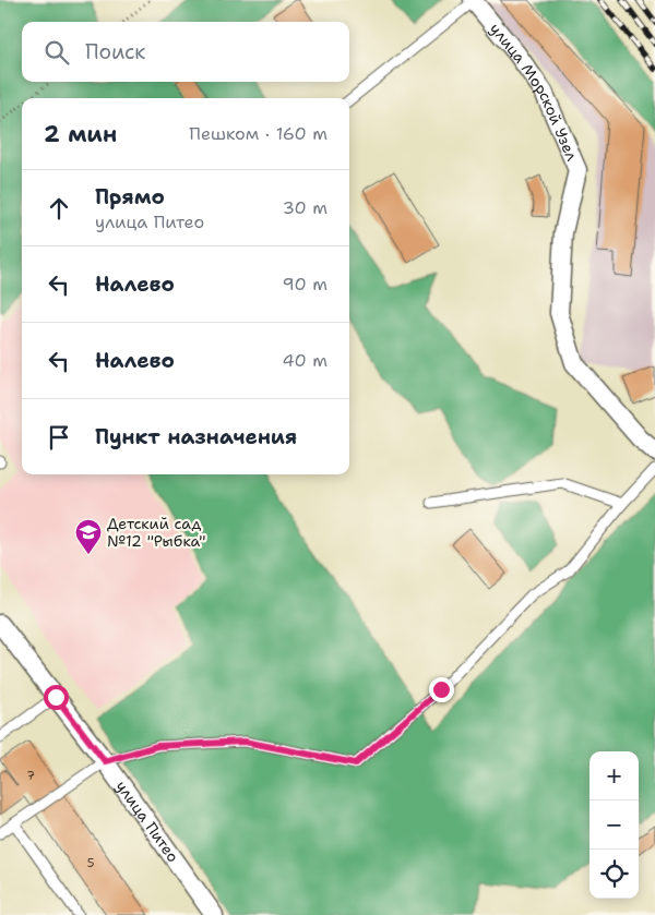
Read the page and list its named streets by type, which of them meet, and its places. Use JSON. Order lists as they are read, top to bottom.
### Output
{
  "streets": {
    "street": ["улица Морской Узел", "улица Питео"]
  },
  "places": {
    "school or university": ["Детский сад №12 \"Рыбка\""]
  },
  "house_numbers": ["7", "5"],
  "page": {
    "search": "Поиск",
    "heading": ["2 мин", "Пешком · 160 m"],
    "list": [
      ["Прямо", "улица Питео", "30 m"],
      ["Налево", "90 m"],
      ["Налево", "40 m"],
      "Пункт назначения"
    ],
    "map_buttons": ["+", "−"]
  }
}
